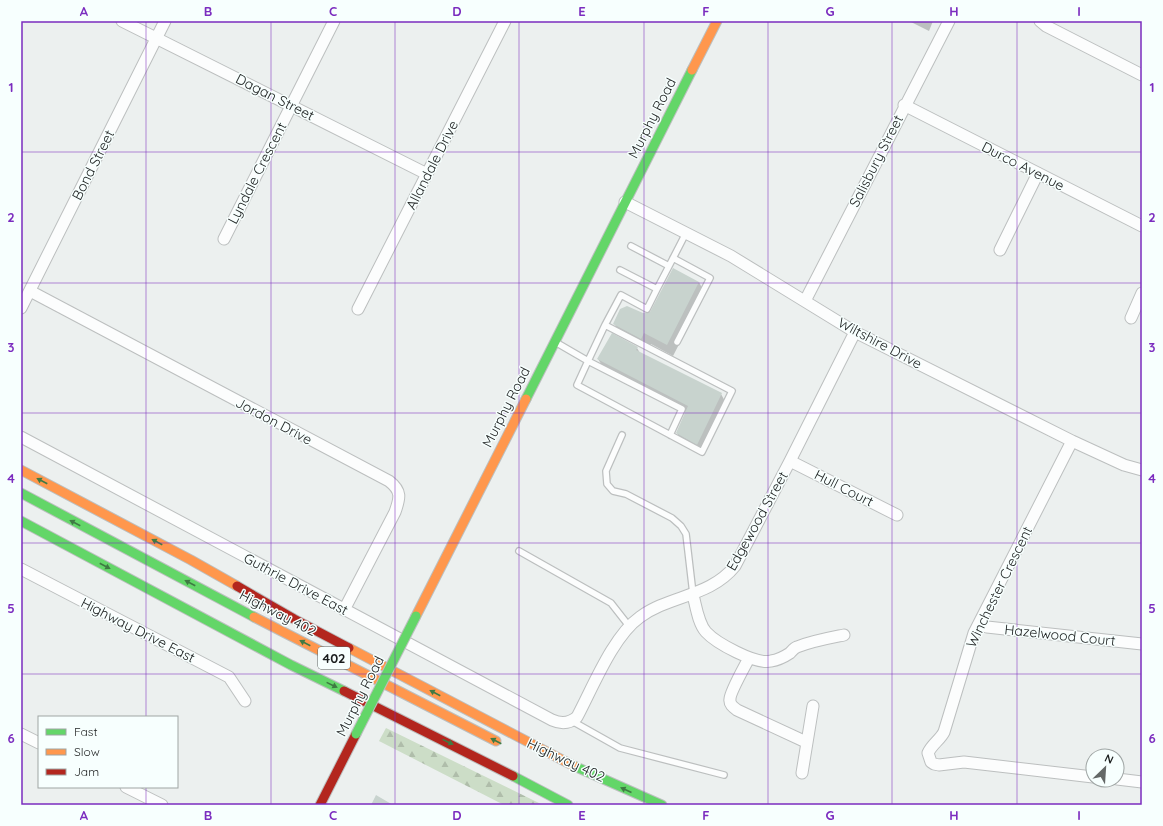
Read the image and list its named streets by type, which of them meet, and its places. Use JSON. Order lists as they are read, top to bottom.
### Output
{
  "streets": {
    "main road": ["Murphy Road", "Highway 402", "402"],
    "street": [
      "Dagan Street",
      "Salisbury Street",
      "Bond Street",
      "Allandale Drive",
      "Durco Avenue",
      "Lyndale Crescent",
      "Wiltshire Drive",
      "Jordon Drive",
      "Hull Court",
      "Edgewood Street",
      "Guthrie Drive East",
      "Winchester Crescent",
      "Highway Drive East",
      "Hazelwood Court"
    ]
  },
  "crossings": [
    ["Dagan Street", "Bond Street"],
    ["Dagan Street", "Allandale Drive"],
    ["Dagan Street", "Lyndale Crescent"],
    ["Murphy Road", "Wiltshire Drive"],
    ["Salisbury Street", "Durco Avenue"],
    ["Salisbury Street", "Wiltshire Drive"],
    ["Bond Street", "Jordon Drive"],
    ["Wiltshire Drive", "Edgewood Street"],
    ["Wiltshire Drive", "Winchester Crescent"],
    ["Jordon Drive", "Guthrie Drive East"],
    ["Hull Court", "Edgewood Street"],
    ["Edgewood Street", "Guthrie Drive East"],
    ["Winchester Crescent", "Hazelwood Court"]
  ],
  "legend": ["Fast", "Slow", "Jam"],
  "north": "top right",
  "grid": {
    "columns": [
      "A",
      "B",
      "C",
      "D",
      "E",
      "F",
      "G",
      "H",
      "I"
    ],
    "rows": [
      "1",
      "2",
      "3",
      "4",
      "5",
      "6"
    ]
  }
}
